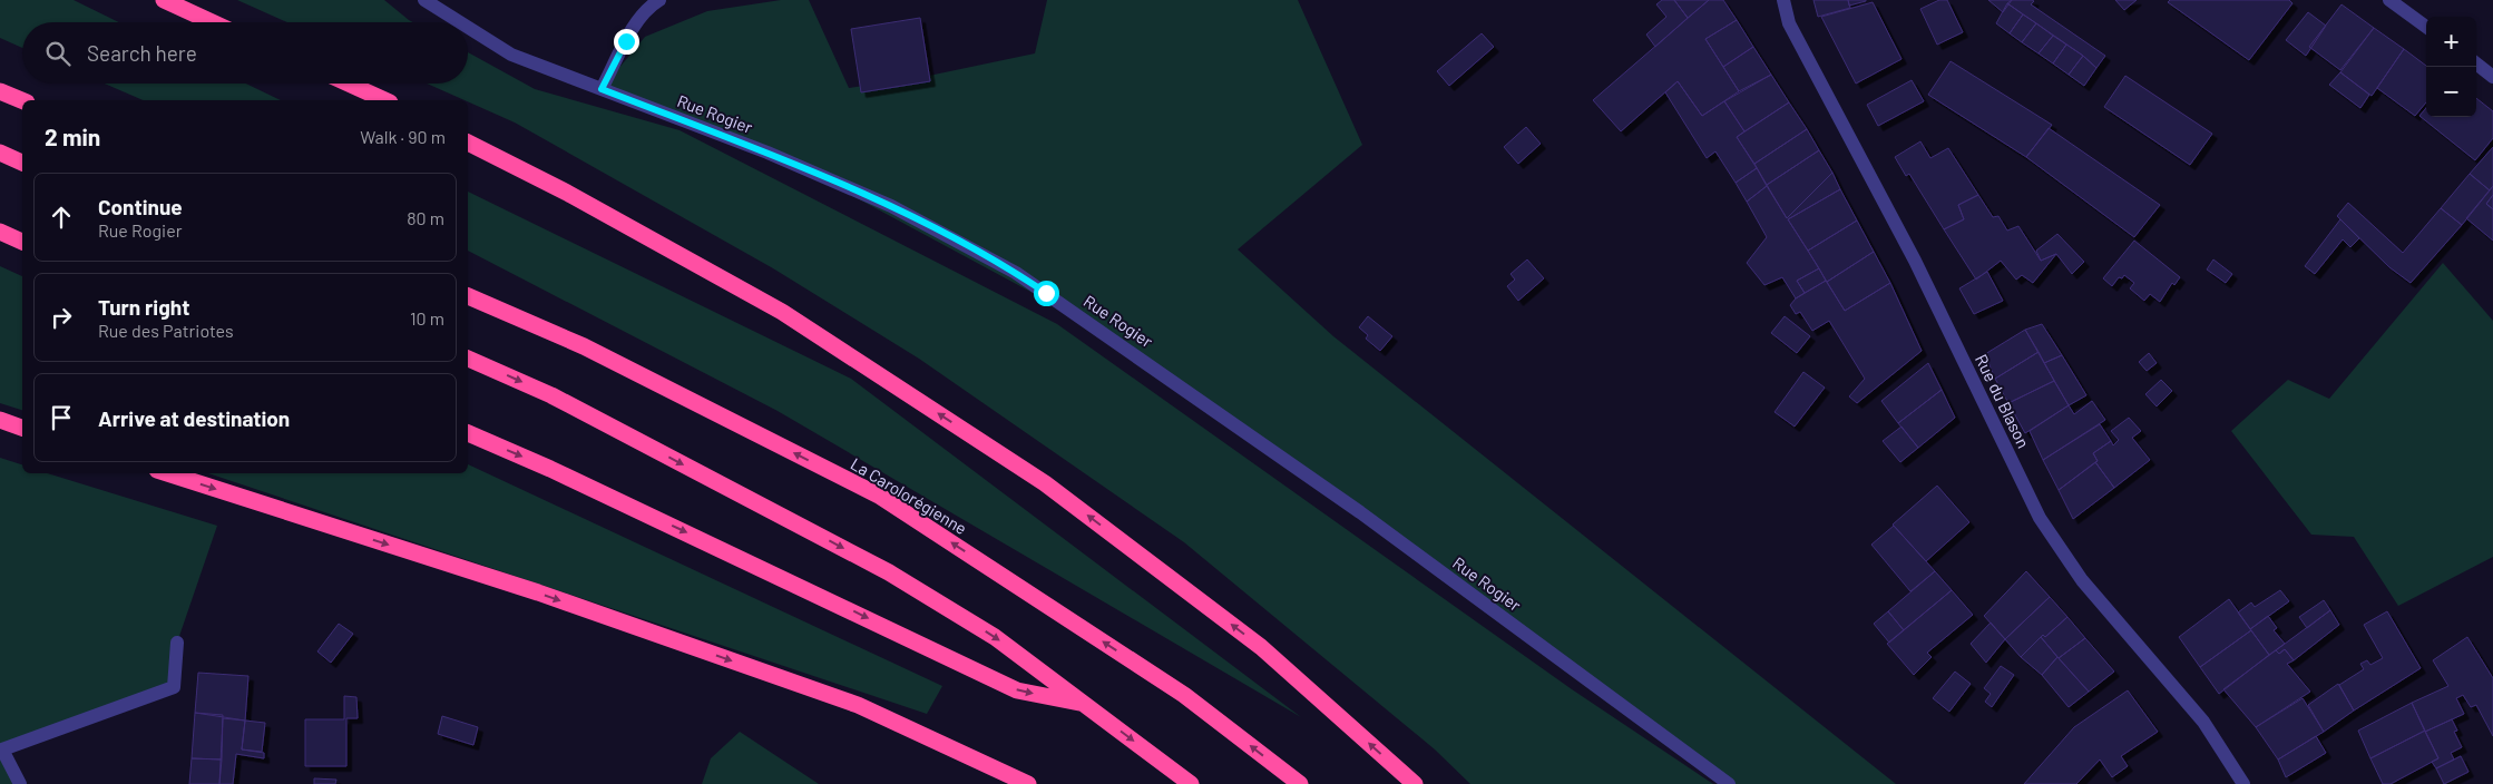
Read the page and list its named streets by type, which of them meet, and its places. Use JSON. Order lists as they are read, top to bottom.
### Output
{
  "streets": {
    "highway": ["La Carolorégienne"],
    "street": ["Rue Rogier", "Rue du Blason"]
  },
  "page": {
    "map_buttons": ["+", "−"],
    "search": "Search here",
    "heading": ["2 min", "Walk · 90 m"],
    "list": [
      ["Continue", "Rue Rogier", "80 m"],
      ["Turn right", "Rue des Patriotes", "10 m"],
      "Arrive at destination"
    ]
  }
}
